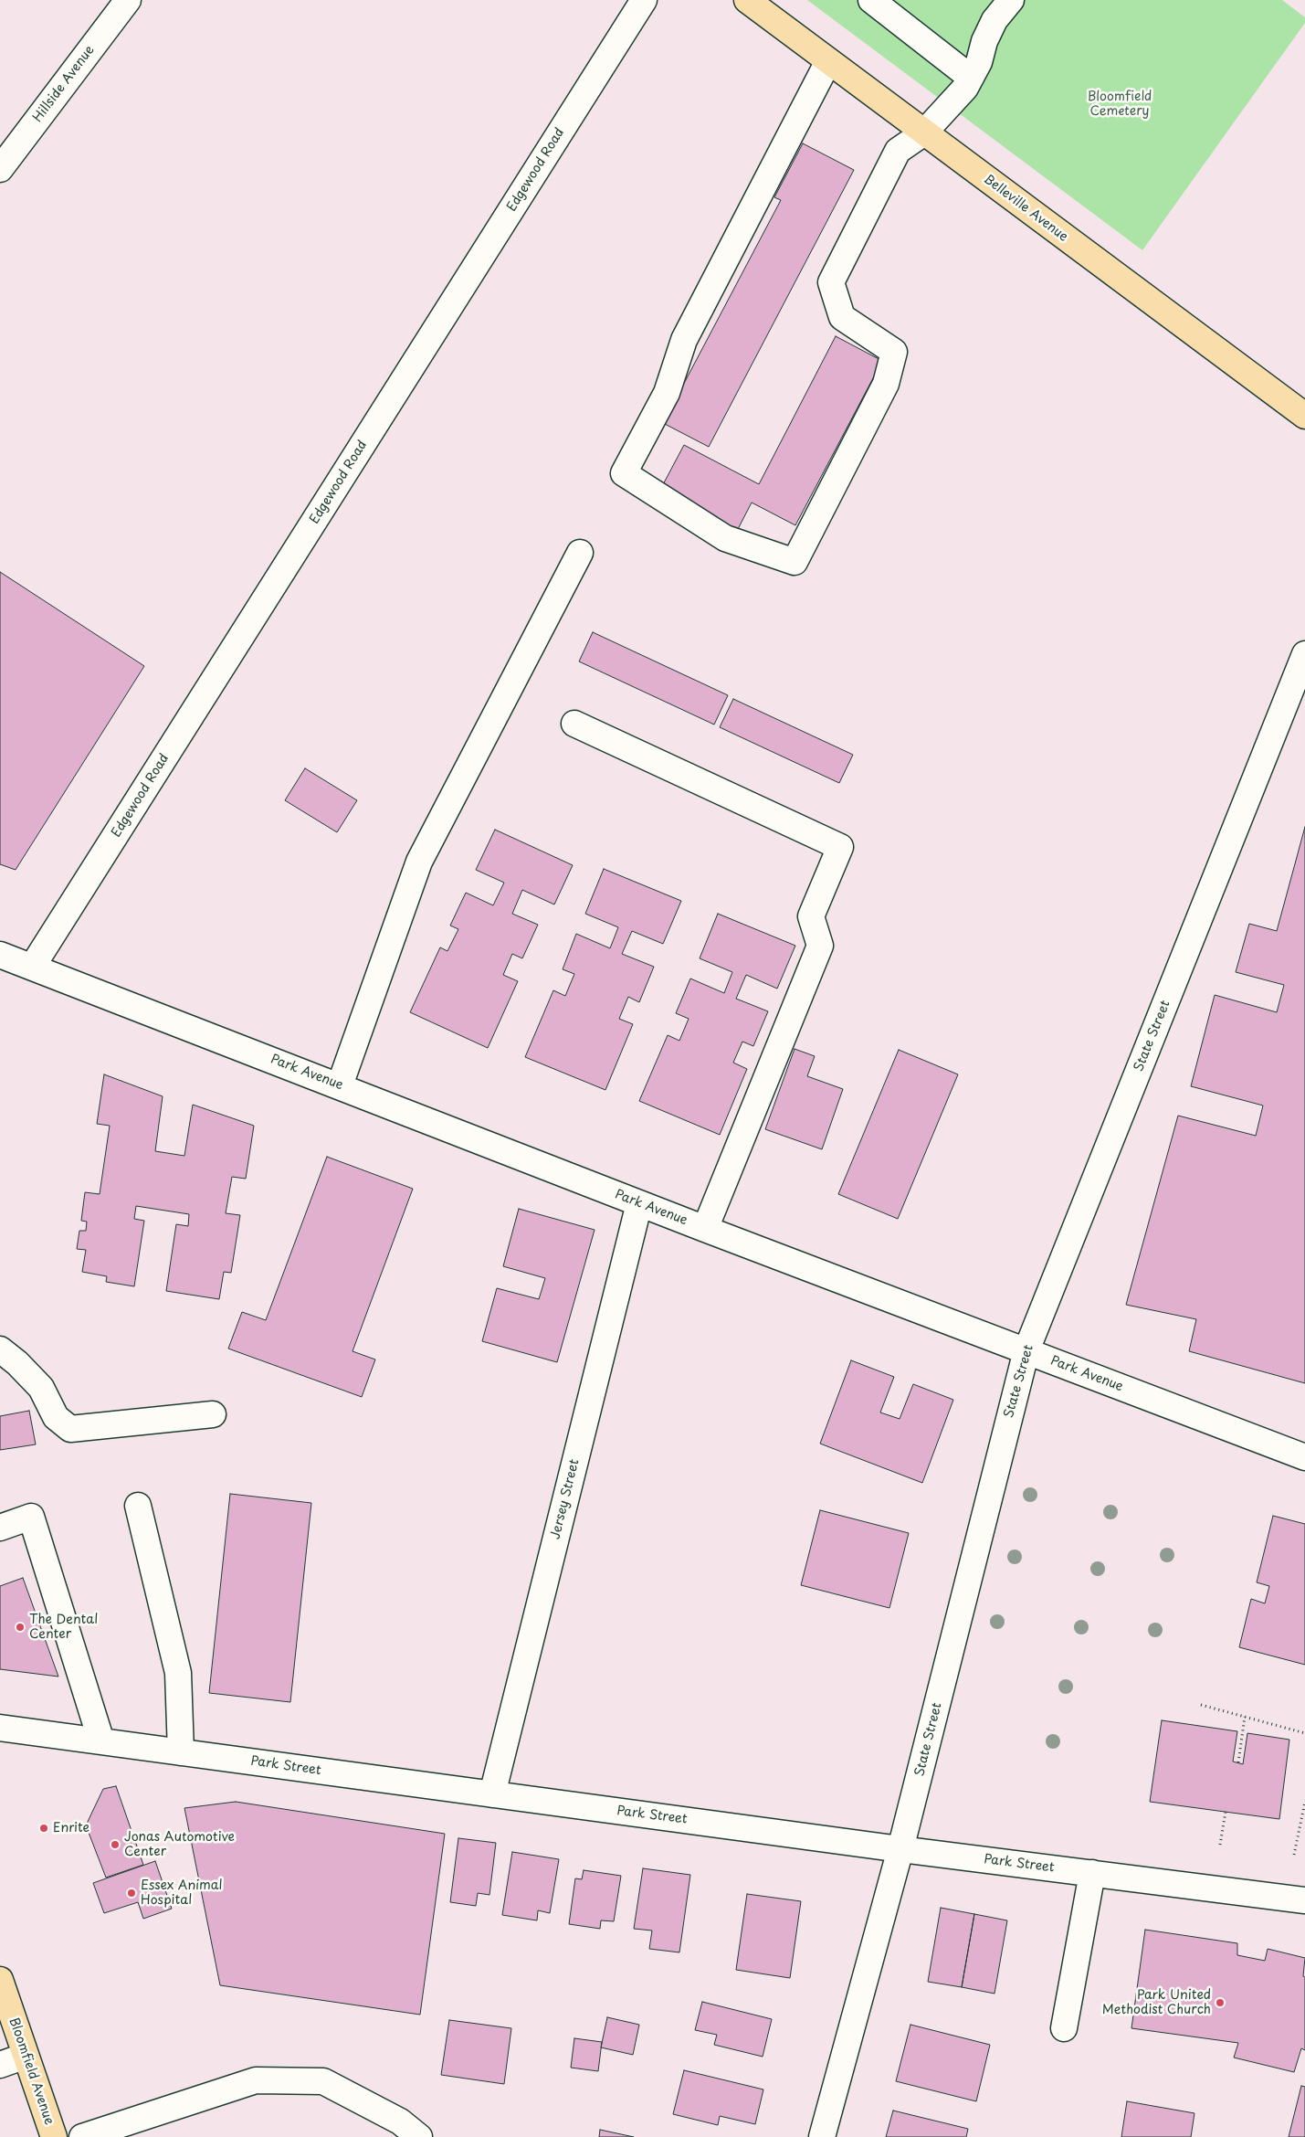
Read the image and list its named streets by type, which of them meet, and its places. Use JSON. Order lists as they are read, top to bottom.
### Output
{
  "streets": {
    "main road": ["Belleville Avenue", "Bloomfield Avenue"],
    "street": [
      "Hillside Avenue",
      "Edgewood Road",
      "State Street",
      "Park Avenue",
      "Jersey Street",
      "Park Street"
    ]
  },
  "crossings": [
    ["Edgewood Road", "Park Avenue"],
    ["State Street", "Park Avenue"],
    ["State Street", "Park Street"],
    ["Park Avenue", "Jersey Street"],
    ["Jersey Street", "Park Street"]
  ],
  "parks": ["Bloomfield Cemetery"],
  "places": [
    "The Dental Center",
    "Enrite",
    "Jonas Automotive Center",
    "Essex Animal Hospital",
    "Park United Methodist Church"
  ]
}
